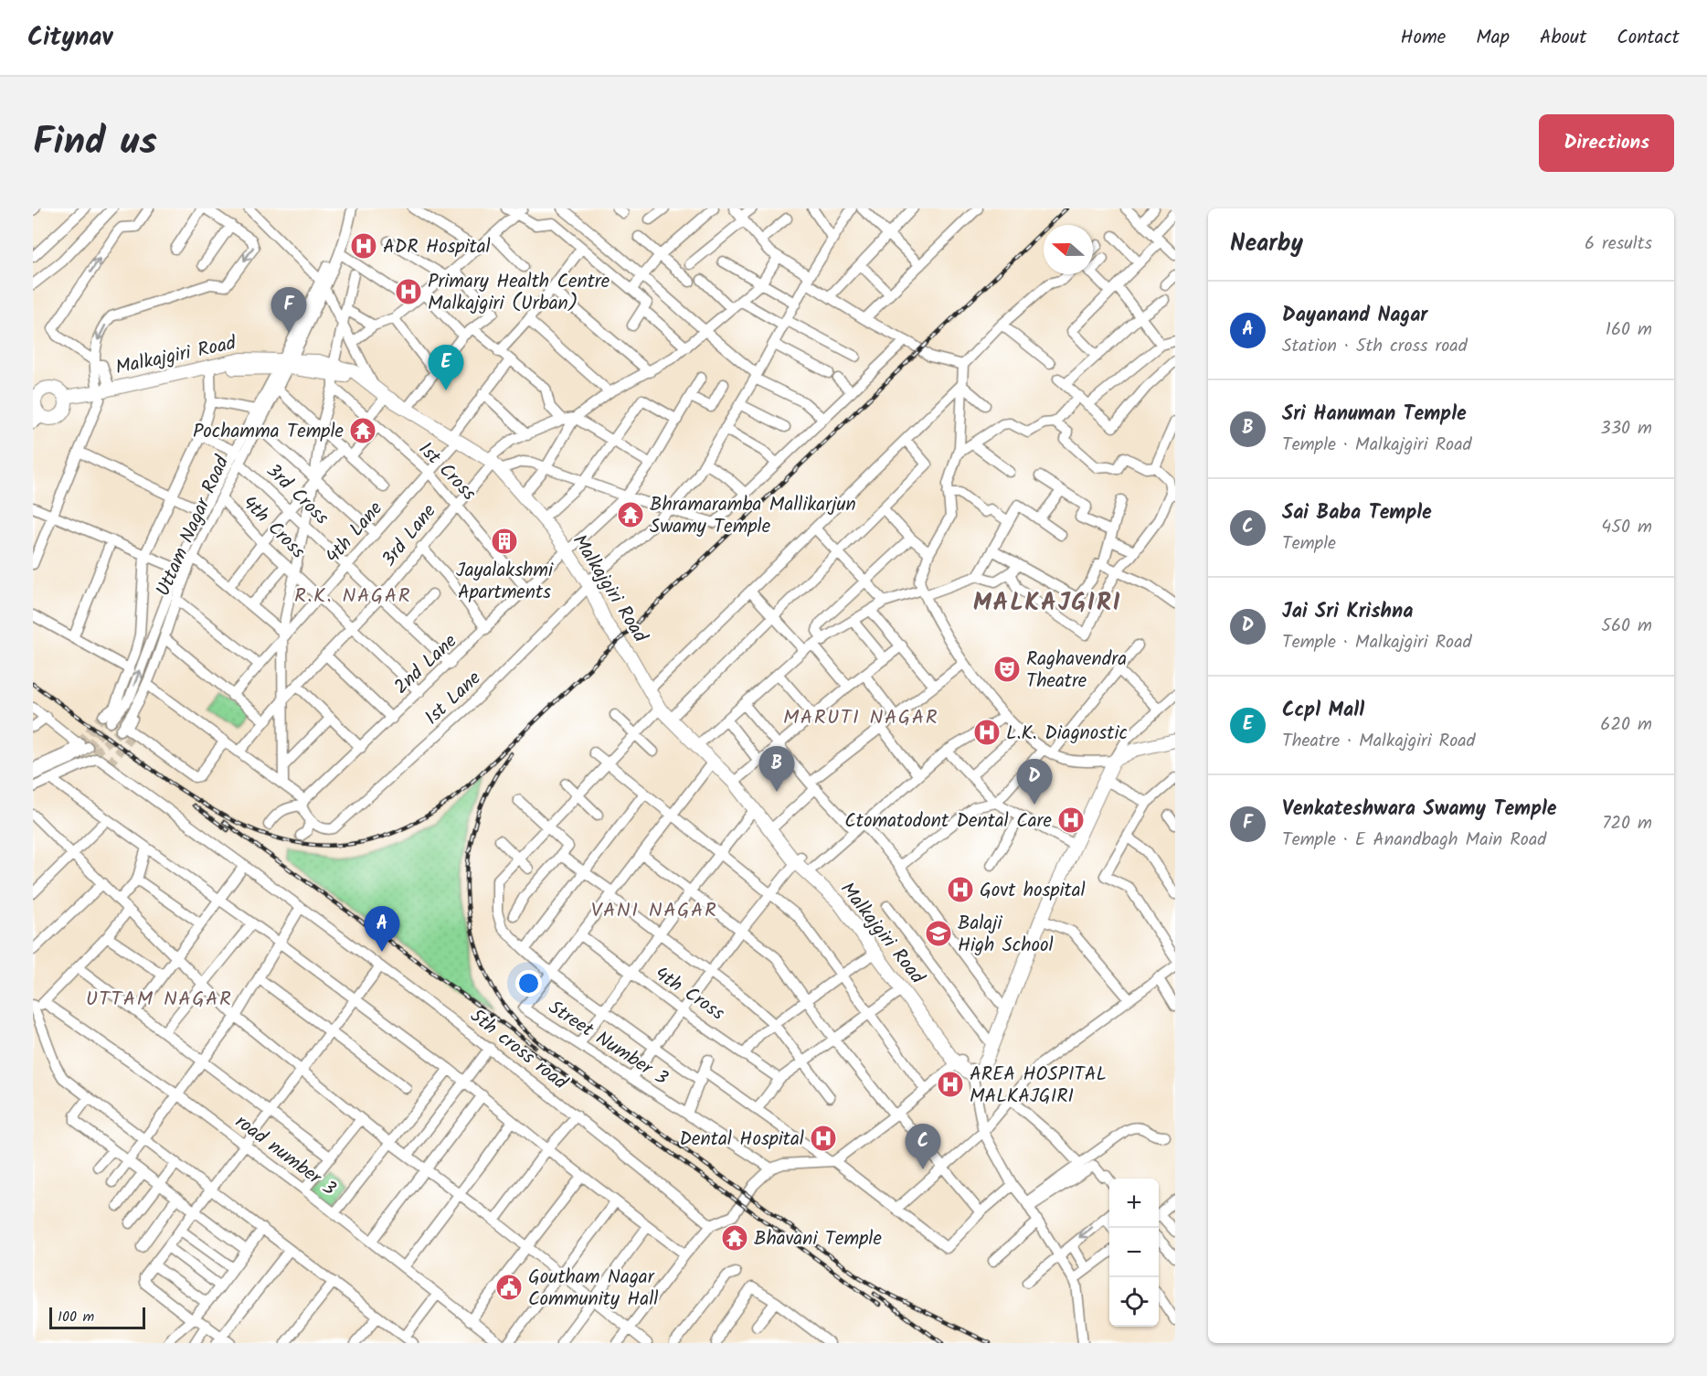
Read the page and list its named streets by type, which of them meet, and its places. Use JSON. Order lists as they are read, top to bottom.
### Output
{
  "streets": {
    "main road": ["Malkajgiri Road"],
    "street": [
      "1st Cross",
      "3rd Cross",
      "Uttam Nagar Road",
      "4th Cross",
      "4th Lane",
      "3rd Lane",
      "2nd Lane",
      "1st Lane",
      "Street Number 3",
      "5th cross road",
      "road number 3"
    ]
  },
  "crossings": [
    ["Malkajgiri Road", "Uttam Nagar Road"],
    ["Malkajgiri Road", "4th Lane"],
    ["Malkajgiri Road", "3rd Lane"],
    ["Malkajgiri Road", "2nd Lane"],
    ["Malkajgiri Road", "1st Lane"],
    ["Malkajgiri Road", "Street Number 3"],
    ["1st Cross", "4th Lane"],
    ["1st Cross", "3rd Lane"],
    ["1st Cross", "2nd Lane"],
    ["3rd Cross", "Uttam Nagar Road"],
    ["3rd Cross", "4th Lane"],
    ["3rd Cross", "3rd Lane"],
    ["3rd Cross", "2nd Lane"],
    ["Uttam Nagar Road", "4th Cross"],
    ["4th Cross", "4th Lane"],
    ["4th Cross", "3rd Lane"],
    ["4th Cross", "2nd Lane"],
    ["4th Cross", "Street Number 3"]
  ],
  "districts": [
    "R.K. NAGAR",
    "MALKAJGIRI",
    "MARUTI NAGAR",
    "VANI NAGAR",
    "UTTAM NAGAR"
  ],
  "places": {
    "hospital": [
      "ADR Hospital",
      "Primary Health Centre Malkajgiri (Urban)",
      "L.K. Diagnostic",
      "Ctomatodont Dental Care",
      "Govt hospital",
      "AREA HOSPITAL MALKAJGIRI",
      "Dental Hospital"
    ],
    "temple": ["Pochamma Temple", "Bhramaramba Mallikarjun Swamy Temple", "Bhavani Temple"],
    "building": ["Jayalakshmi Apartments"],
    "theatre": ["Raghavendra Theatre"],
    "school or university": ["Balaji High School"],
    "public building": ["Goutham Nagar Community Hall"]
  },
  "scale_bar": "100 m",
  "north": "left",
  "page": {
    "header": "Citynav",
    "nav": [
      "Home",
      "Map",
      "About",
      "Contact"
    ],
    "title": "Find us",
    "buttons": "Directions",
    "heading": ["Nearby", "6 results"],
    "list": [
      {
        "mark": "A",
        "name": "Dayanand Nagar",
        "note": "Station · 5th cross road",
        "value": "160 m"
      },
      {
        "mark": "B",
        "name": "Sri Hanuman Temple",
        "note": "Temple · Malkajgiri Road",
        "value": "330 m"
      },
      {
        "mark": "C",
        "name": "Sai Baba Temple",
        "note": "Temple",
        "value": "450 m"
      },
      {
        "mark": "D",
        "name": "Jai Sri Krishna",
        "note": "Temple · Malkajgiri Road",
        "value": "560 m"
      },
      {
        "mark": "E",
        "name": "Ccpl Mall",
        "note": "Theatre · Malkajgiri Road",
        "value": "620 m"
      },
      {
        "mark": "F",
        "name": "Venkateshwara Swamy Temple",
        "note": "Temple · E Anandbagh Main Road",
        "value": "720 m"
      }
    ],
    "pins": [
      "F",
      "E",
      "B",
      "D",
      "A",
      "C"
    ],
    "map_buttons": ["+", "−"],
    "scale": "100 m"
  }
}
